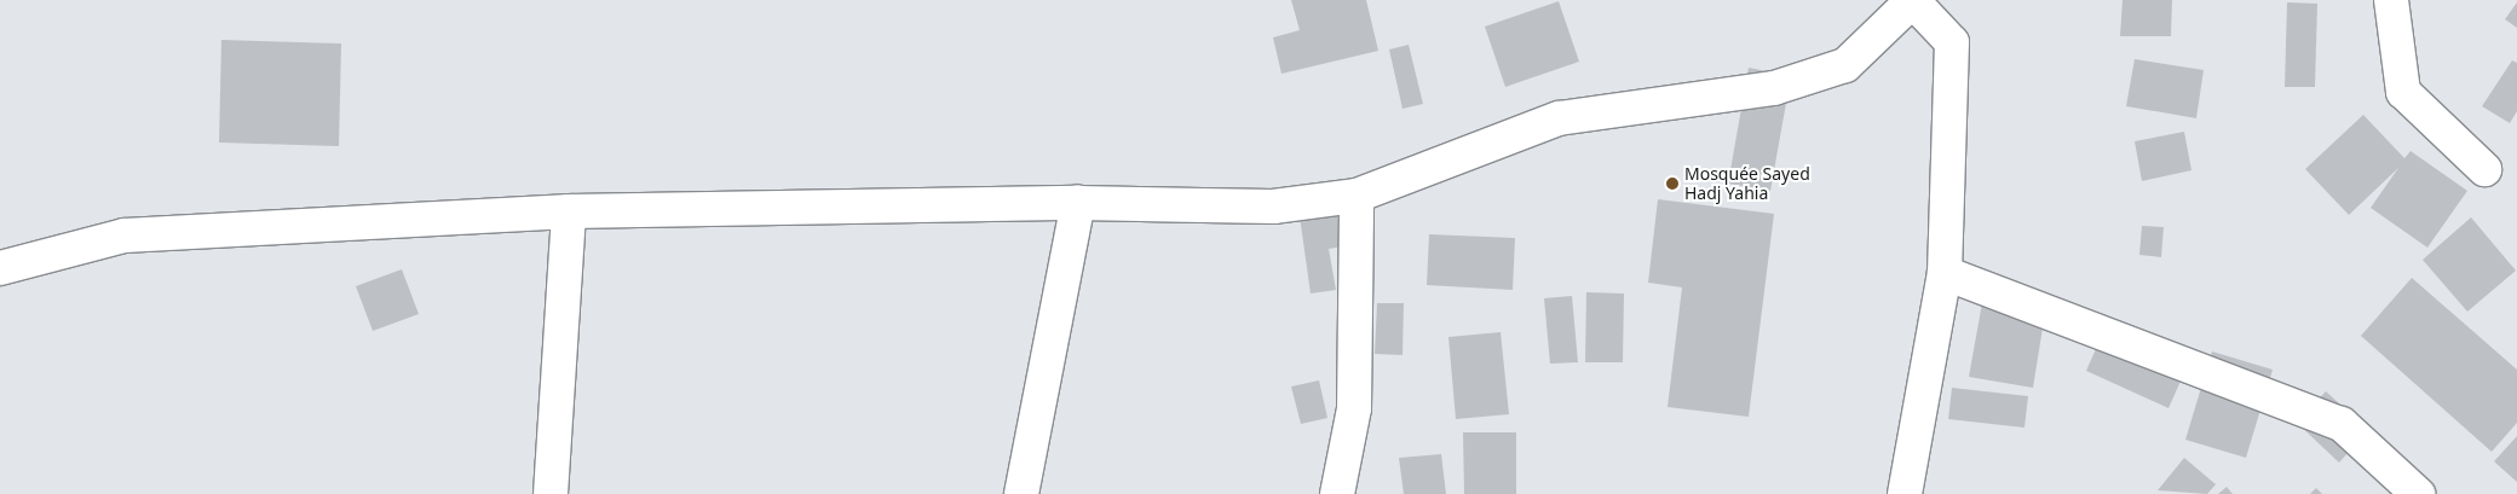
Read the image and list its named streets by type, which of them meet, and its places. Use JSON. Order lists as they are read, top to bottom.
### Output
{
  "places": ["Mosquée Sayed Hadj Yahia"]
}
